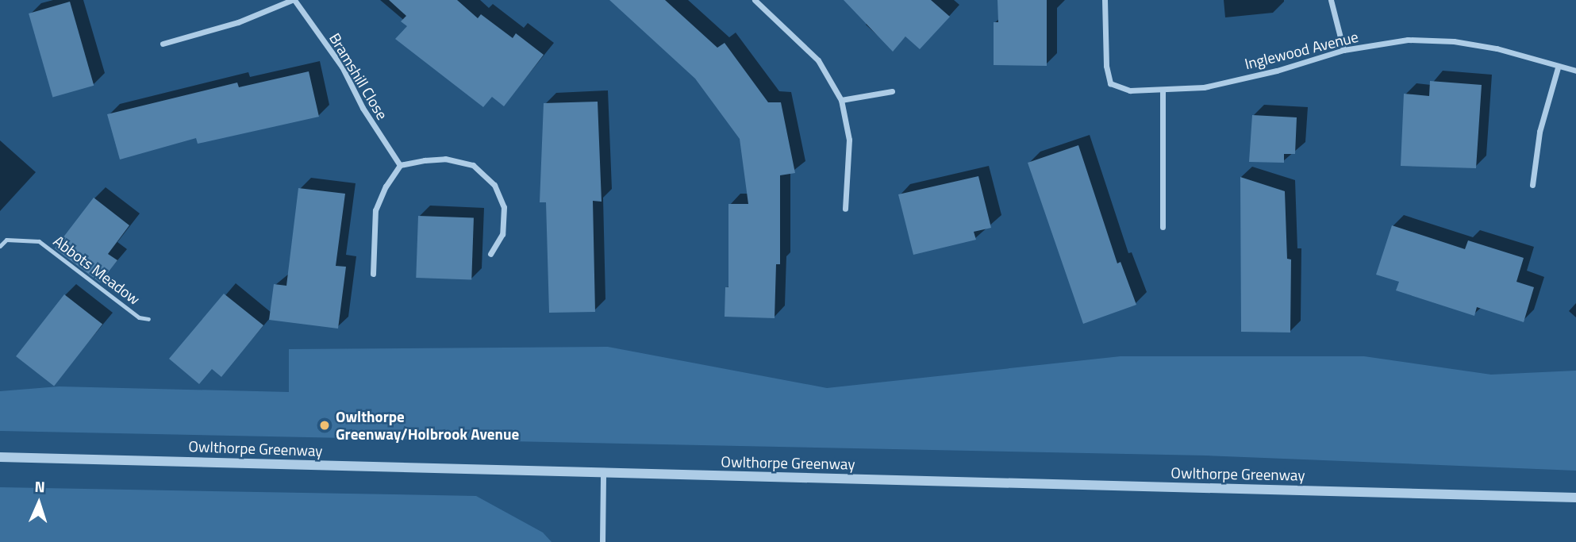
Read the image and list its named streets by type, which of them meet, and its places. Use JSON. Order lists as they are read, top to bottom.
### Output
{
  "streets": {
    "street": ["Inglewood Avenue", "Bramshill Close", "Owlthorpe Greenway"],
    "lane": ["Abbots Meadow"]
  },
  "places": ["Owlthorpe Greenway/Holbrook Avenue"],
  "north": "top"
}
